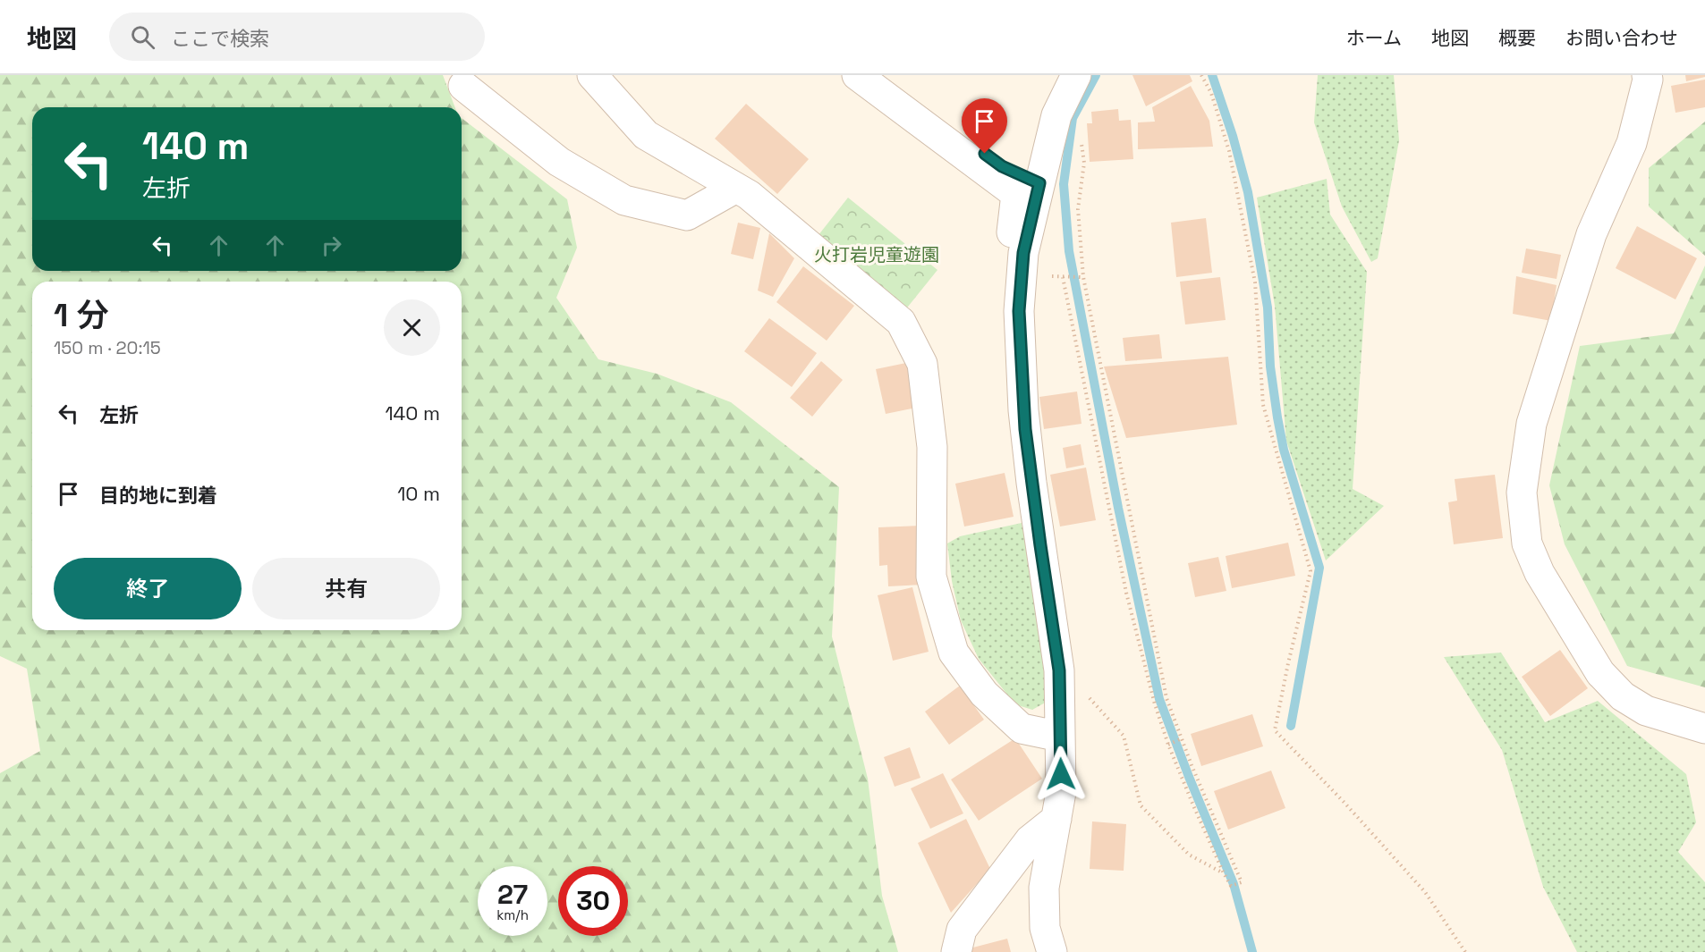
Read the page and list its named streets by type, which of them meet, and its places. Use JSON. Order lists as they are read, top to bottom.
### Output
{
  "parks": ["火打岩児童遊園"],
  "page": {
    "header": "地図",
    "search": "ここで検索",
    "nav": [
      "ホーム",
      "地図",
      "概要",
      "お問い合わせ"
    ],
    "turn": ["140 m", "左折"],
    "heading": ["1 分", "150 m · 20:15"],
    "list": [
      {
        "name": "左折",
        "value": "140 m"
      },
      {
        "name": "目的地に到着",
        "value": "10 m"
      }
    ],
    "buttons": ["終了", "共有"],
    "speed": "27 km/h",
    "limit": "30"
  }
}
